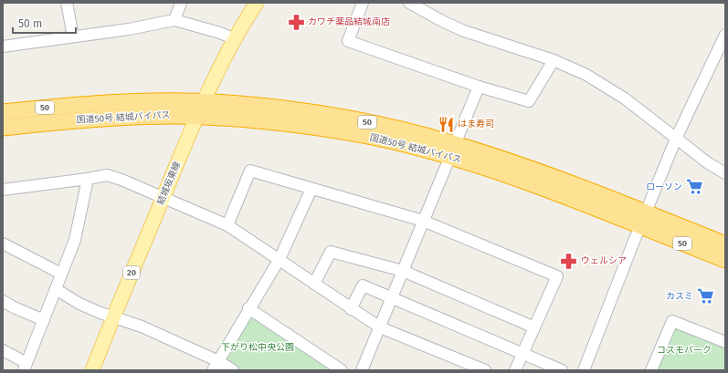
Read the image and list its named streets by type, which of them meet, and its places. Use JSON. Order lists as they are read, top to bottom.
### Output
{
  "streets": {
    "highway": ["50", "国道50号 結城バイパス"],
    "main road": ["結城坂東線", "20"]
  },
  "crossings": [
    ["国道50号 結城バイパス", "結城坂東線"]
  ],
  "parks": ["下がり松中央公園", "コスモパーク"],
  "places": {
    "pharmacy": ["カワチ薬品結城南店", "ウェルシア"],
    "restaurant": ["はま寿司"],
    "supermarket": ["ローソン", "カスミ"]
  },
  "scale_bar": "50 m"
}
